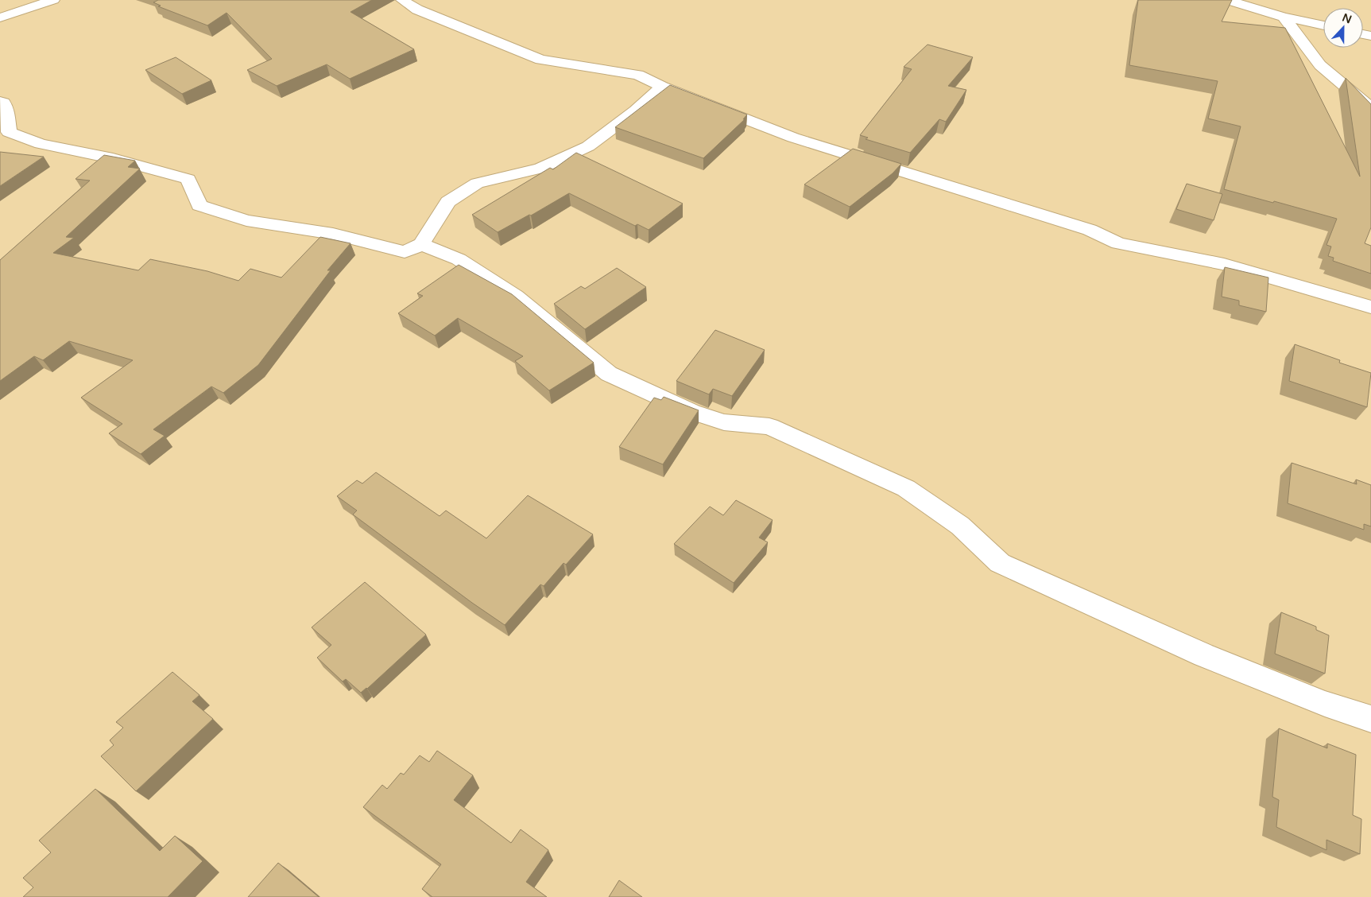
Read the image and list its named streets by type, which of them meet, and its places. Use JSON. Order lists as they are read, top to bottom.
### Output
{
  "north": "top"
}
